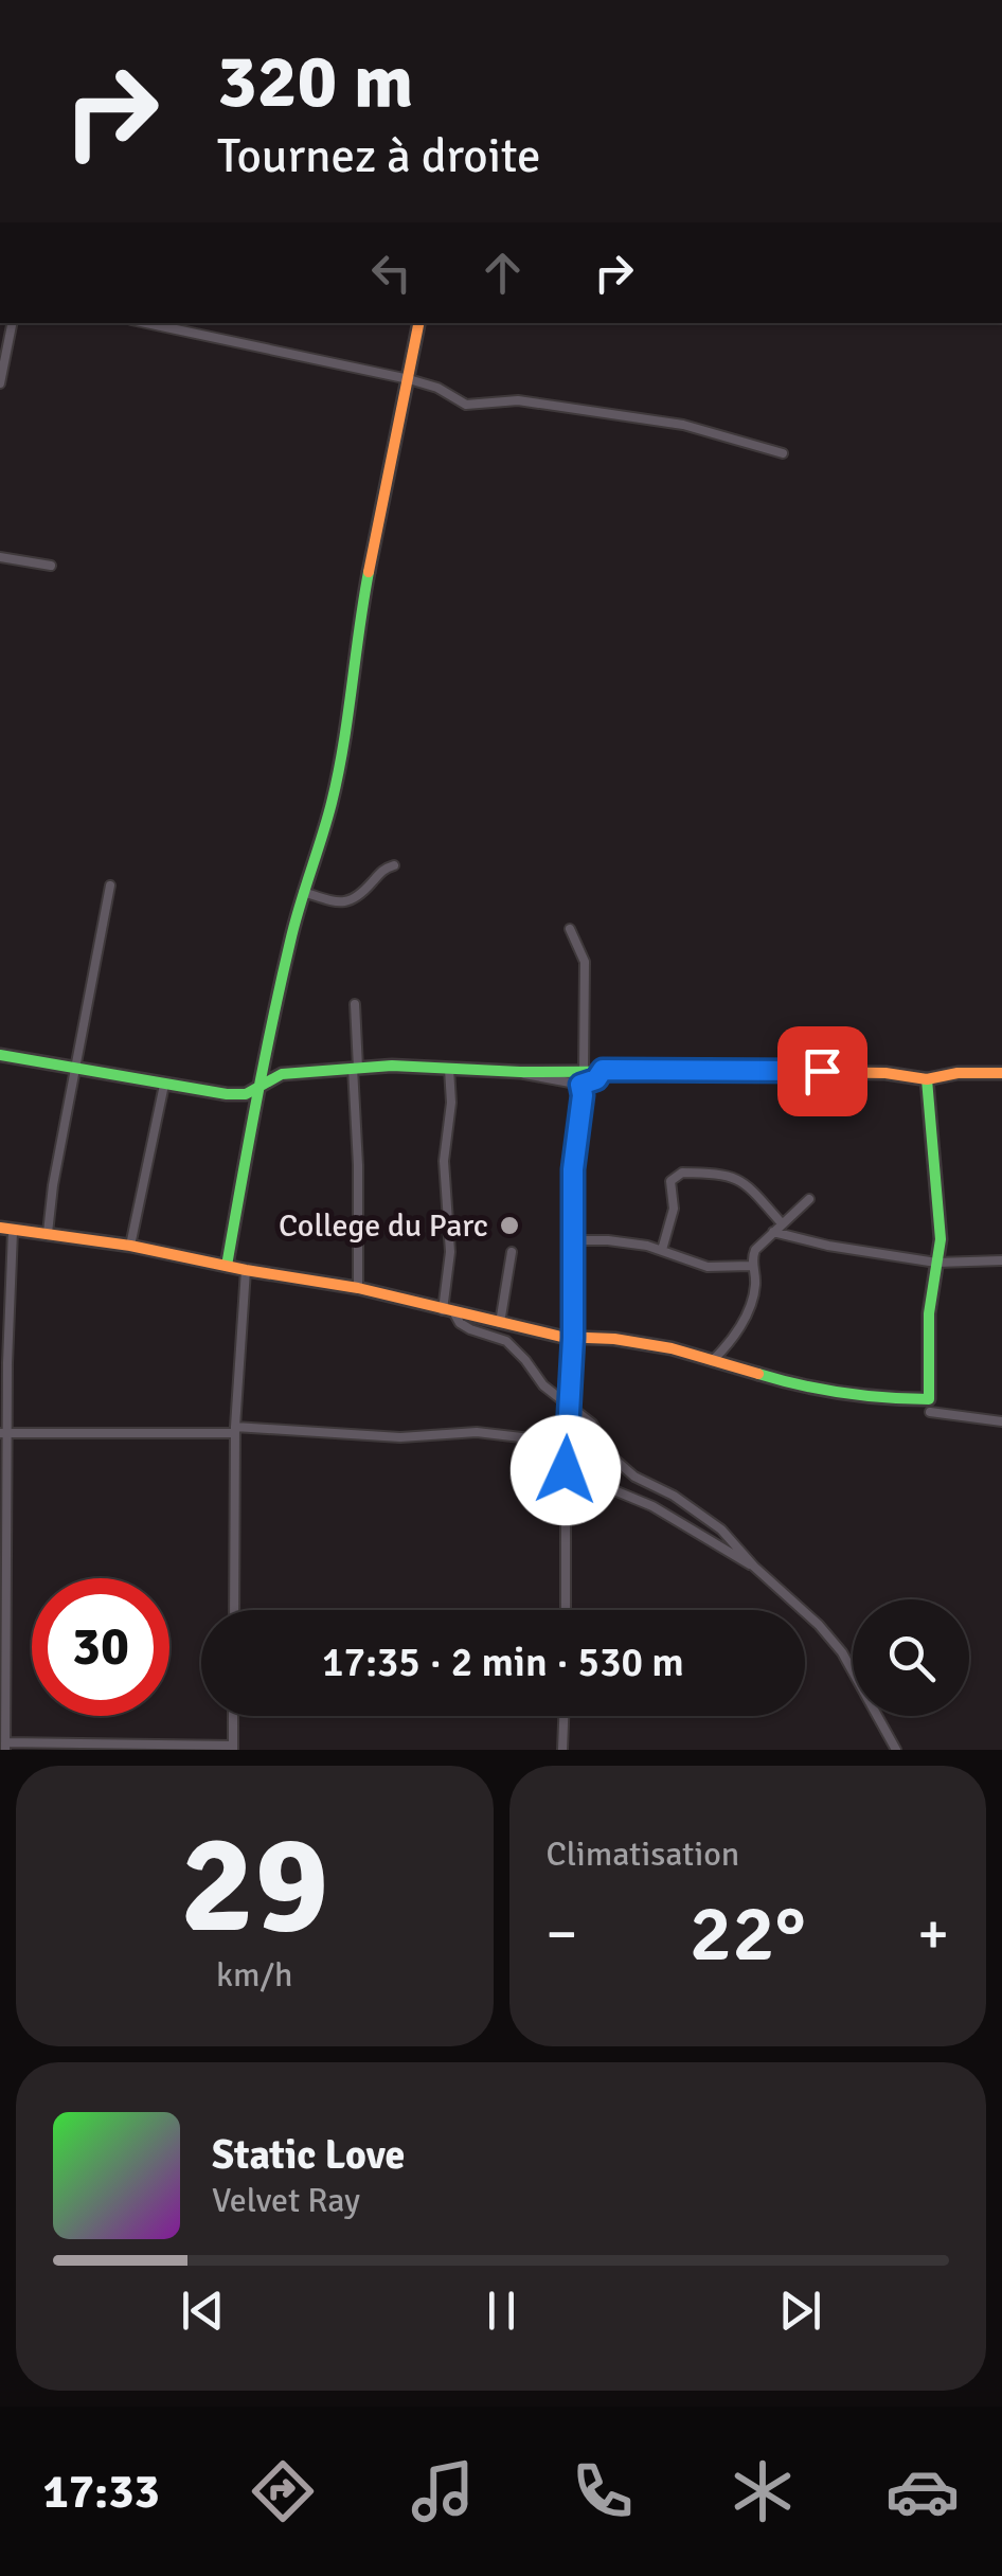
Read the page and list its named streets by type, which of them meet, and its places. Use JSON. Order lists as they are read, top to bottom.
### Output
{
  "places": ["College du Parc"],
  "page": {
    "turn": ["320 m", "Tournez à droite"],
    "limit": "30",
    "trip": "17:35 · 2 min · 530 m",
    "tile": [
      ["29", "km/h"],
      "Climatisation"
    ],
    "heat": ["−", "22°", "+"],
    "song": ["Static Love", "Velvet Ray"],
    "tabs": "17:33"
  }
}
